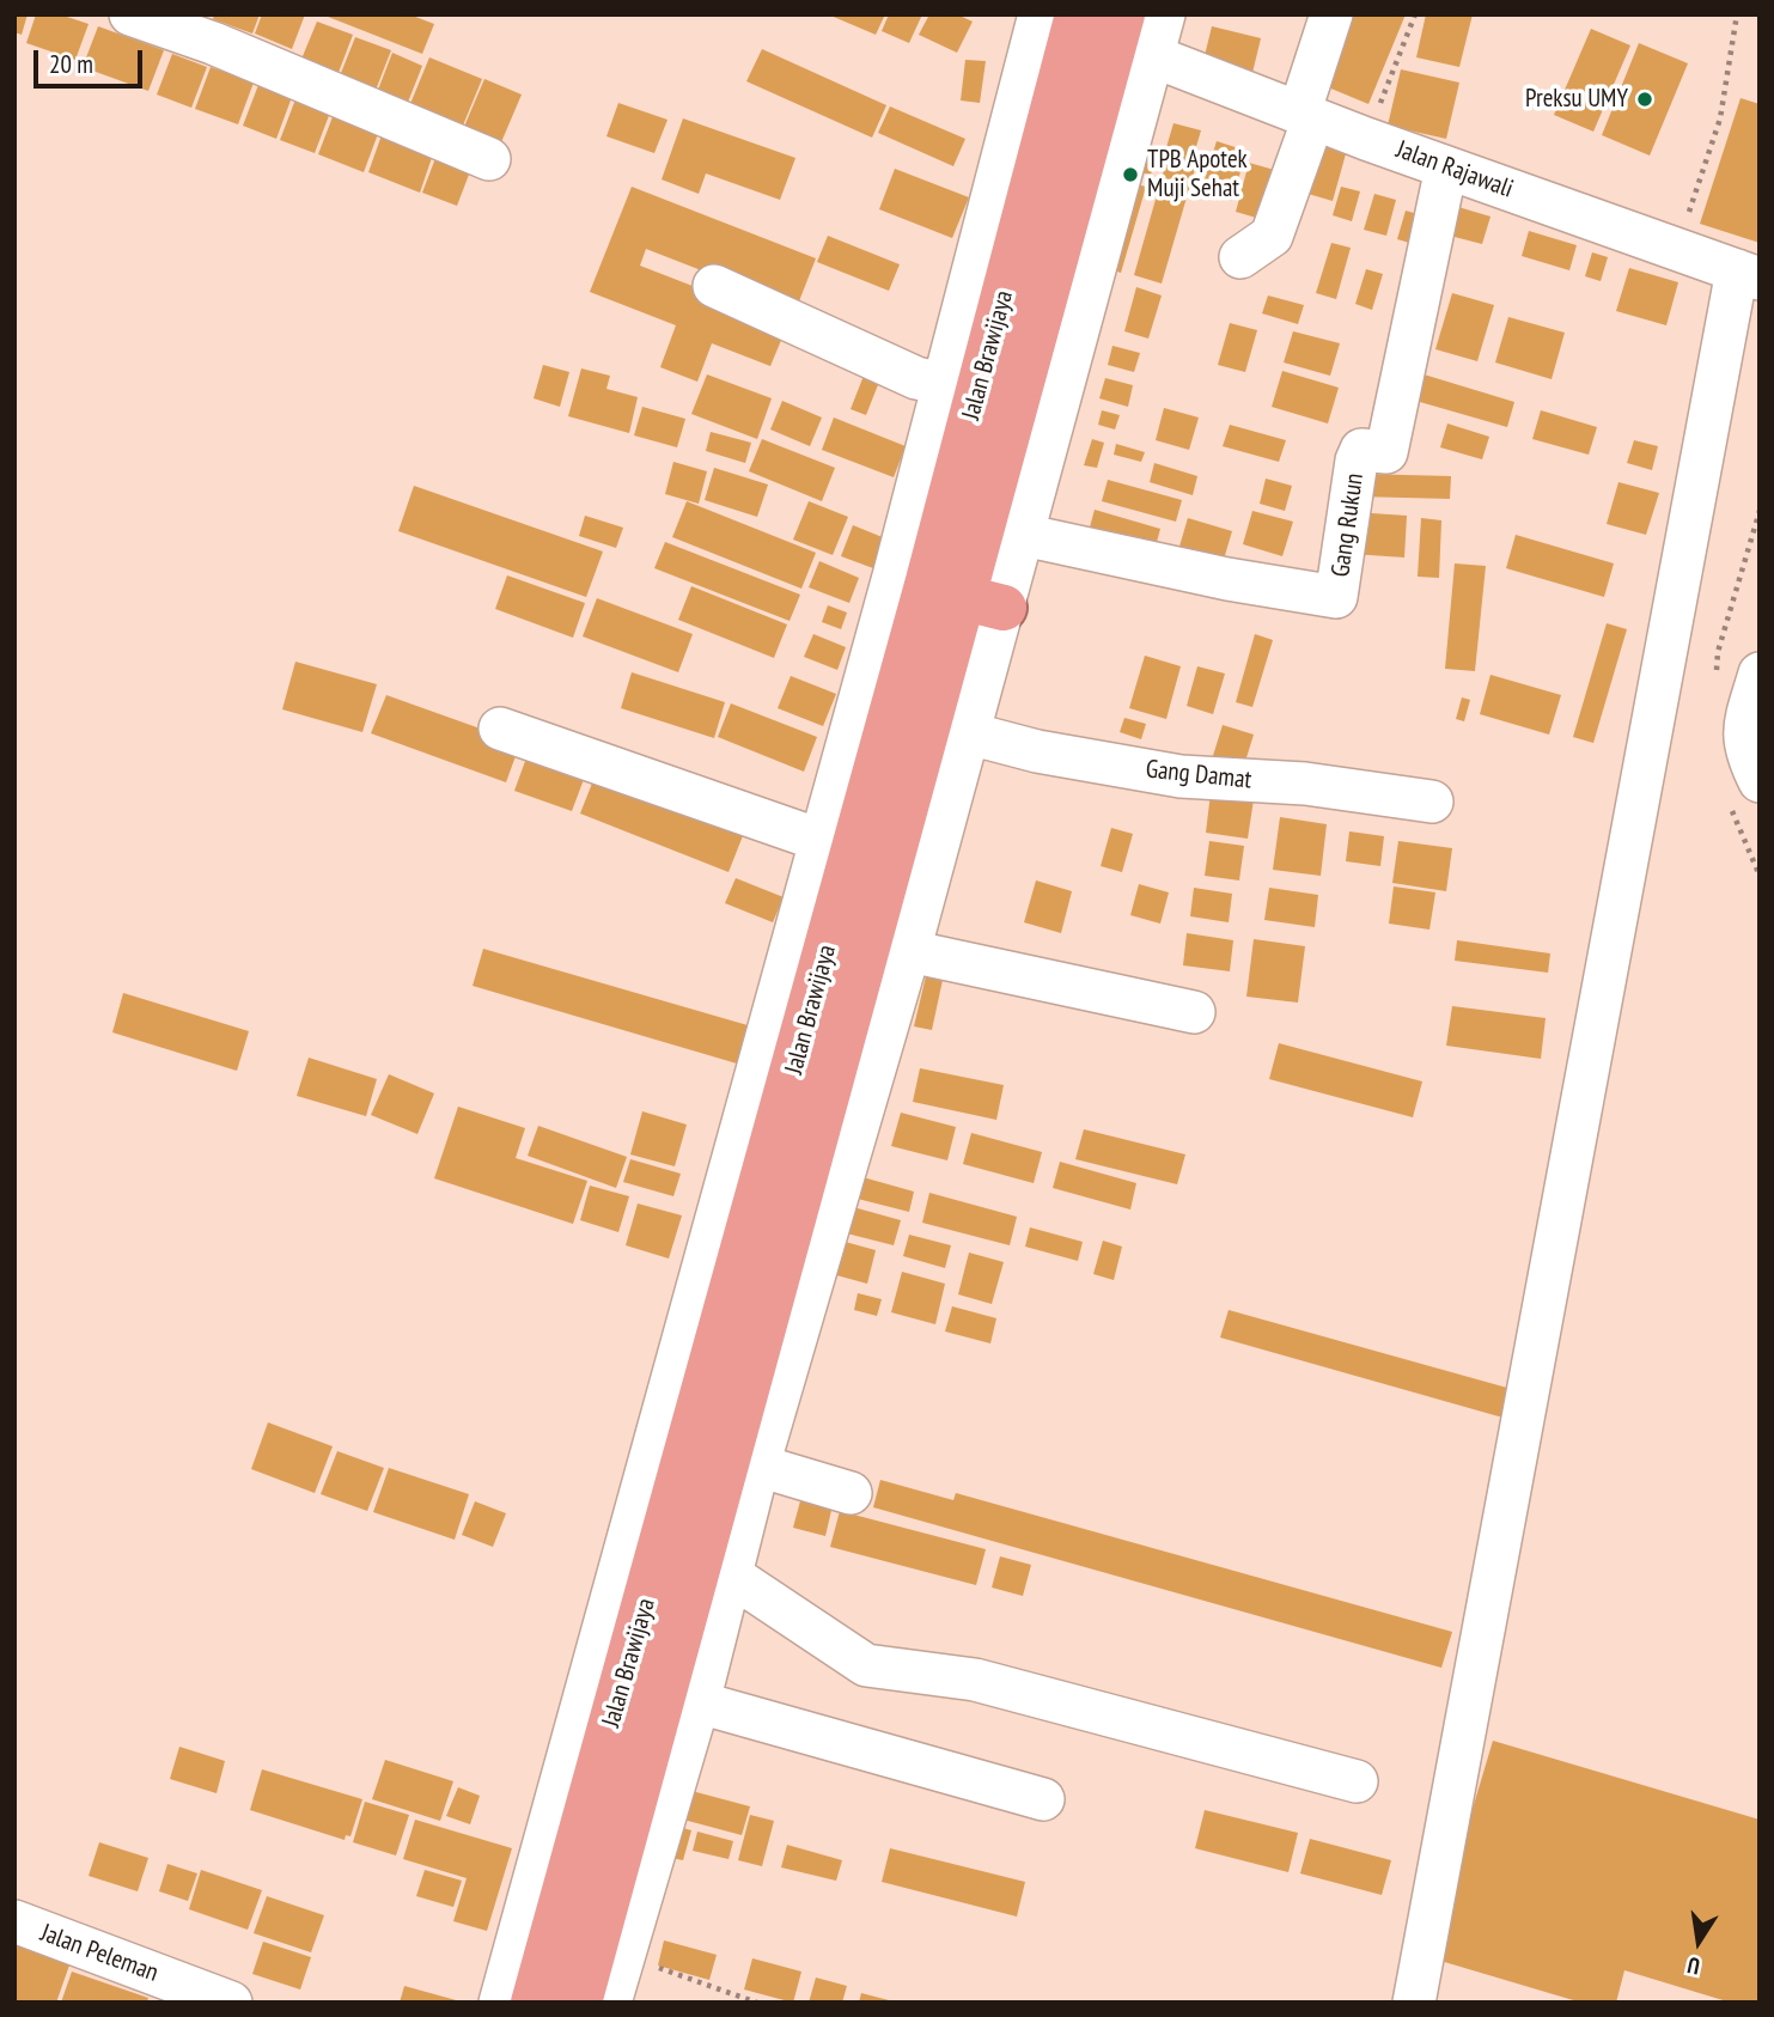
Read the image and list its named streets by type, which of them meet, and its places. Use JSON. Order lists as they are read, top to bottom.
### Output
{
  "streets": {
    "highway": ["Jalan Brawijaya"],
    "street": [
      "Jalan Rajawali",
      "Gang Rukun",
      "Gang Damat",
      "Jalan Peleman"
    ]
  },
  "crossings": [
    ["Jalan Rajawali", "Gang Rukun"]
  ],
  "places": ["Preksu UMY", "TPB Apotek Muji Sehat"],
  "scale_bar": "20 m",
  "north": "bottom"
}
